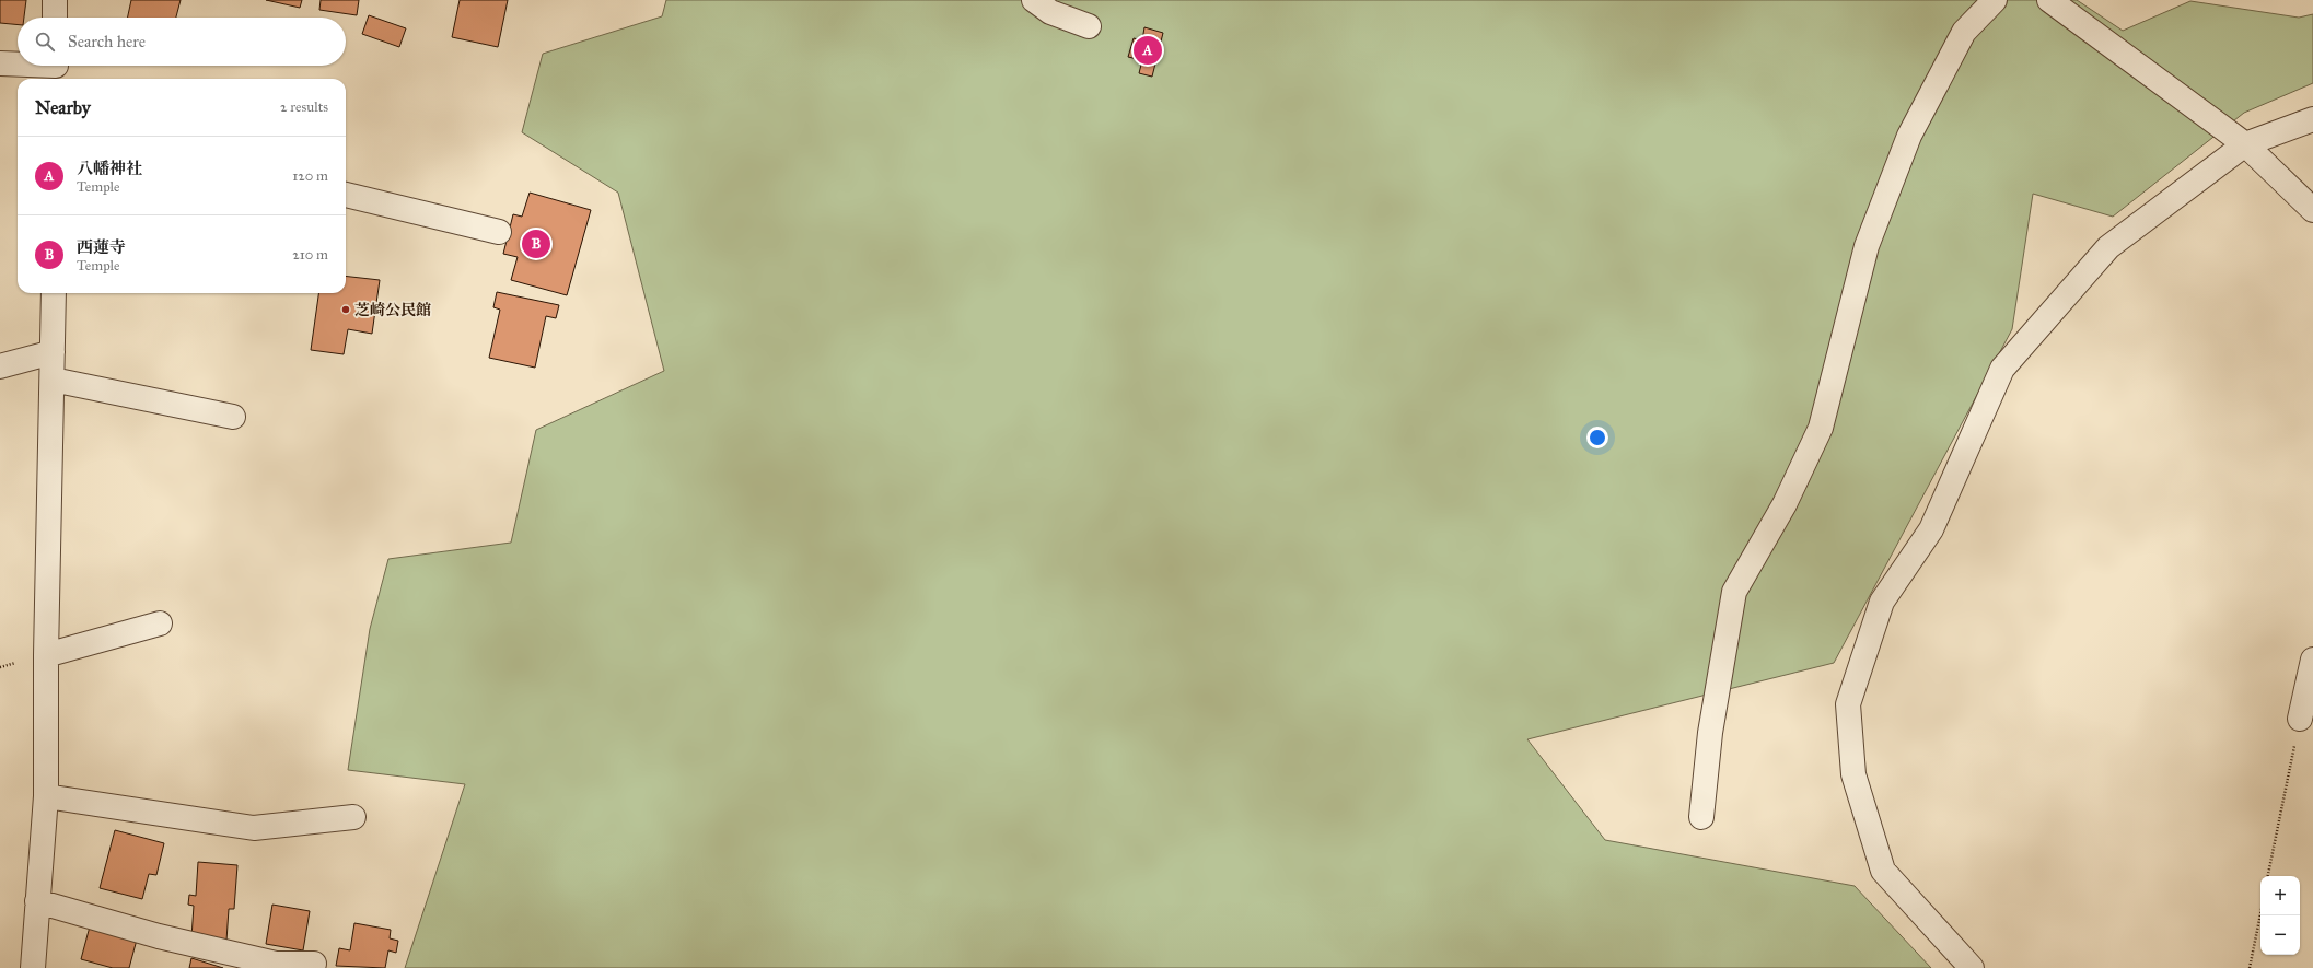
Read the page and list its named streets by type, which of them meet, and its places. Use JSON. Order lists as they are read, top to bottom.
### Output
{
  "places": ["芝崎公民館"],
  "page": {
    "search": "Search here",
    "pins": ["A", "B"],
    "heading": ["Nearby", "2 results"],
    "list": [
      {
        "mark": "A",
        "name": "八幡神社",
        "note": "Temple",
        "value": "120 m"
      },
      {
        "mark": "B",
        "name": "西蓮寺",
        "note": "Temple",
        "value": "210 m"
      }
    ],
    "map_buttons": ["+", "−"]
  }
}
